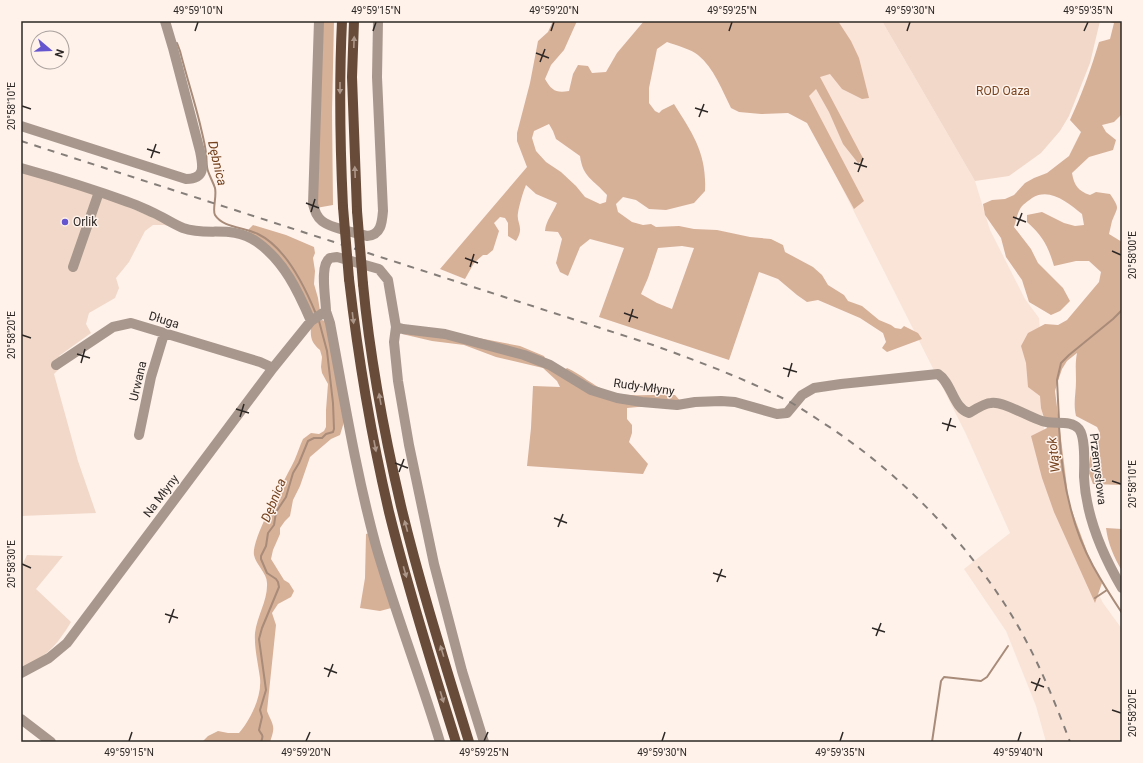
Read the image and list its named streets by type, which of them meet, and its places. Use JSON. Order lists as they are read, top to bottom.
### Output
{
  "streets": {
    "street": [
      "Długa",
      "Urwana",
      "Rudy-Młyny",
      "Przemysłowa",
      "Na Młyny"
    ]
  },
  "crossings": [
    ["Długa", "Urwana"],
    ["Długa", "Na Młyny"],
    ["Rudy-Młyny", "Przemysłowa"]
  ],
  "water": ["Dębnica", "Wątok"],
  "parks": ["ROD Oaza"],
  "places": ["Orlik"],
  "north": "right",
  "coordinates": [
    "49°59'10\"N",
    "49°59'15\"N",
    "49°59'20\"N",
    "49°59'25\"N",
    "49°59'30\"N",
    "49°59'35\"N",
    "20°58'10\"E",
    "20°58'00\"E",
    "20°58'20\"E",
    "20°58'30\"E",
    "49°59'40\"N"
  ]
}
